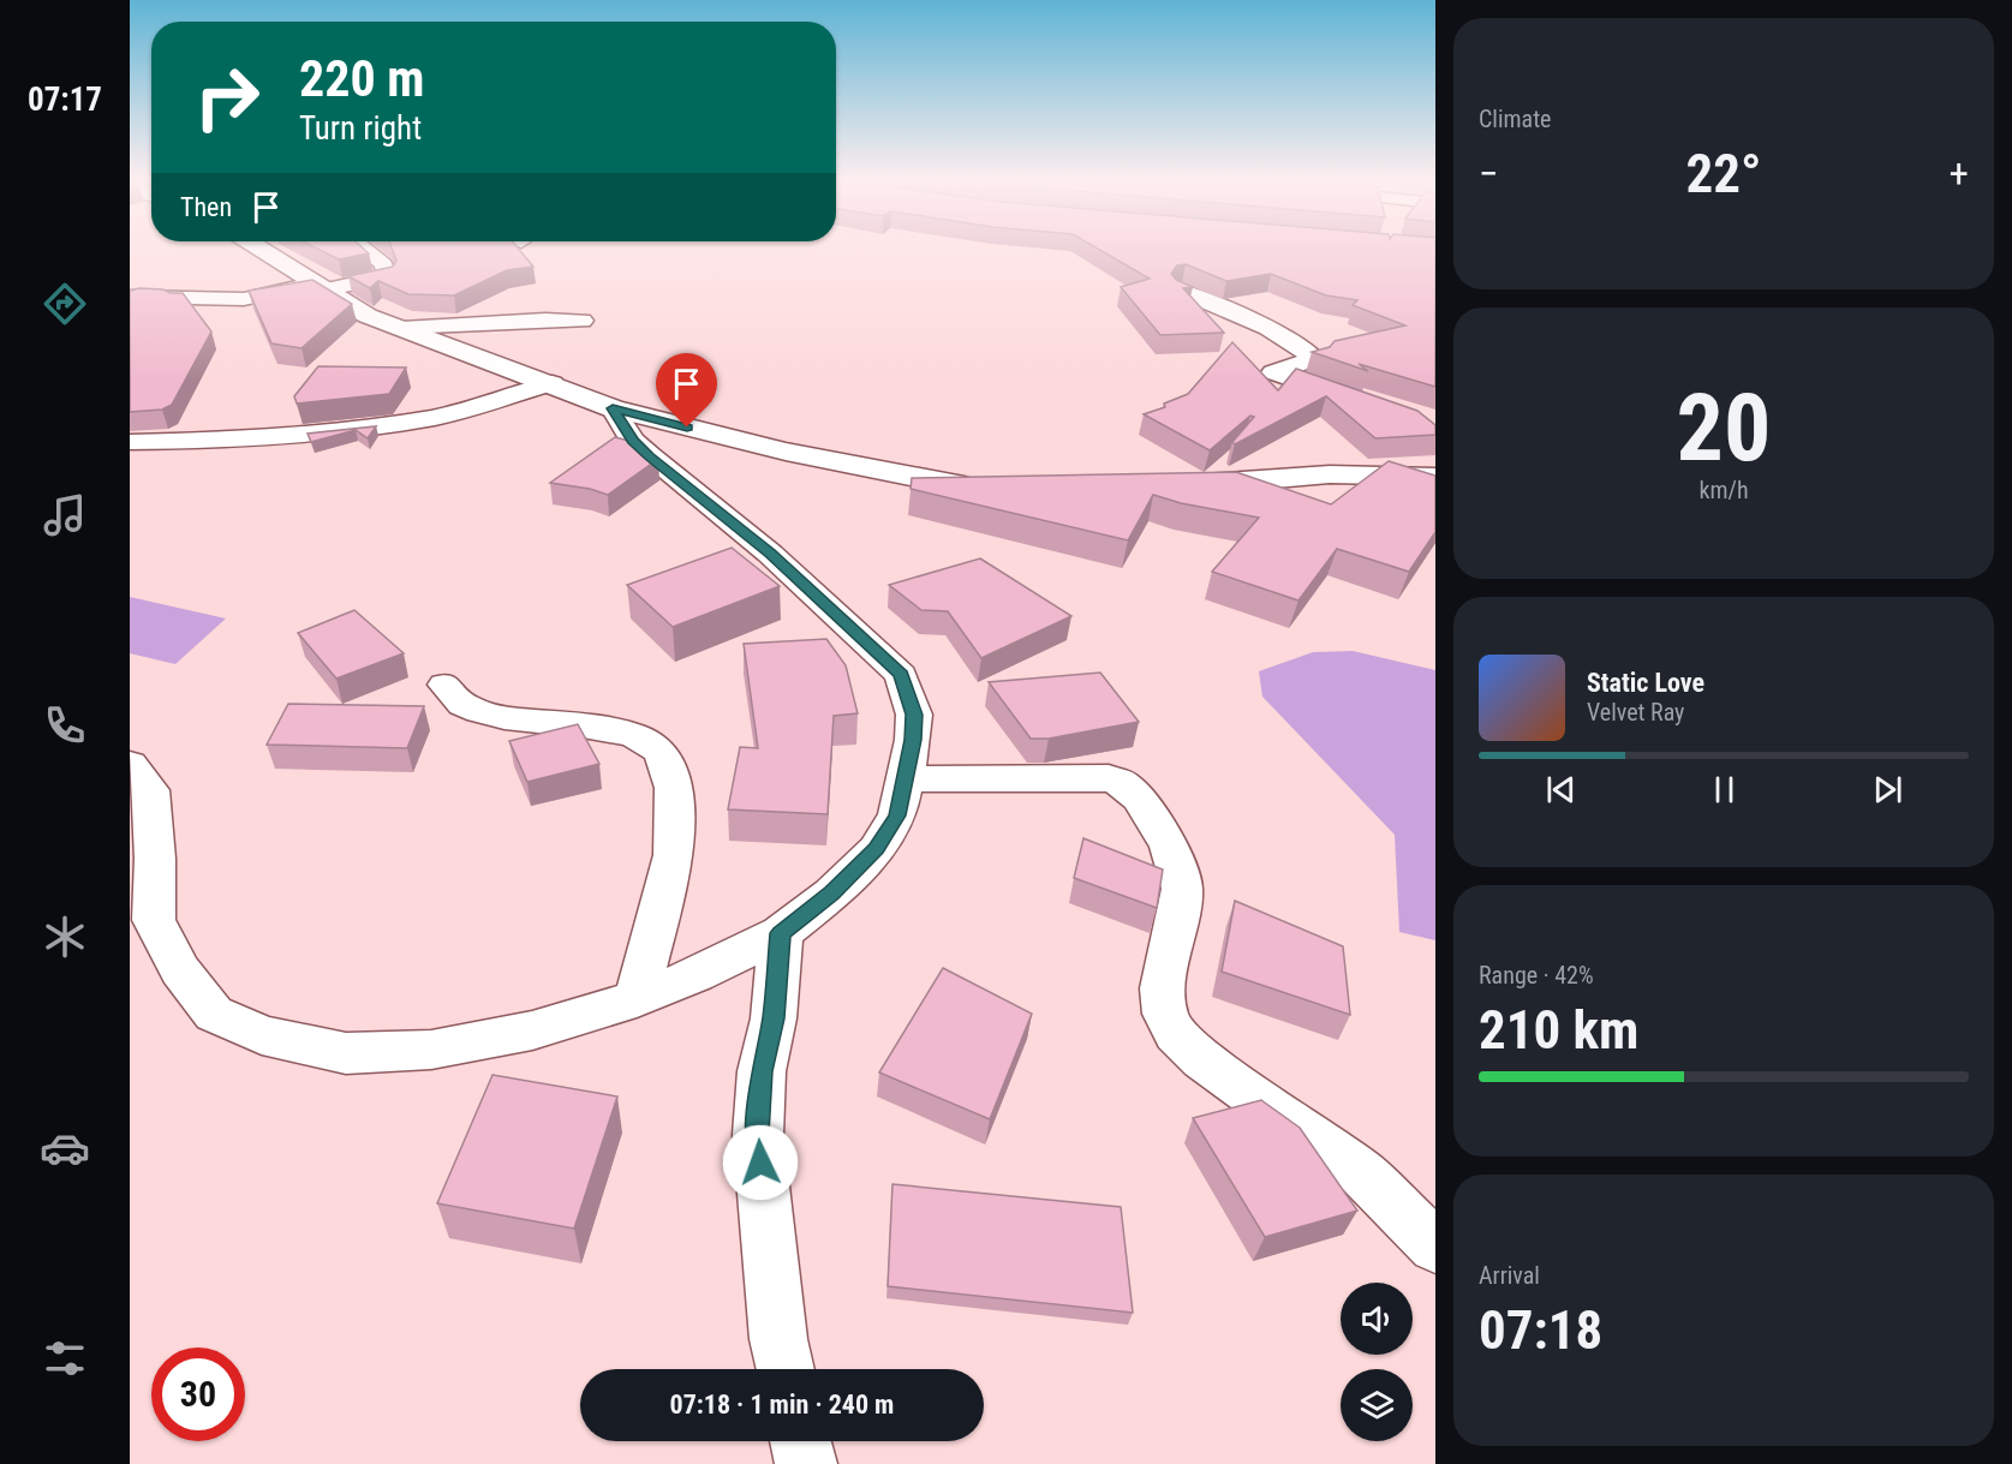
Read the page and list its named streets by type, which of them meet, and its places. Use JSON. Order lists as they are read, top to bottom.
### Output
{
  "page": {
    "tabs": "07:17",
    "tile": [
      "Climate",
      ["20", "km/h"],
      ["Range · 42%", "210 km"],
      ["Arrival", "07:18"]
    ],
    "turn": ["220 m", "Turn right"],
    "heat": ["−", "22°", "+"],
    "then": "Then",
    "song": ["Static Love", "Velvet Ray"],
    "limit": "30",
    "trip": "07:18 · 1 min · 240 m"
  }
}
